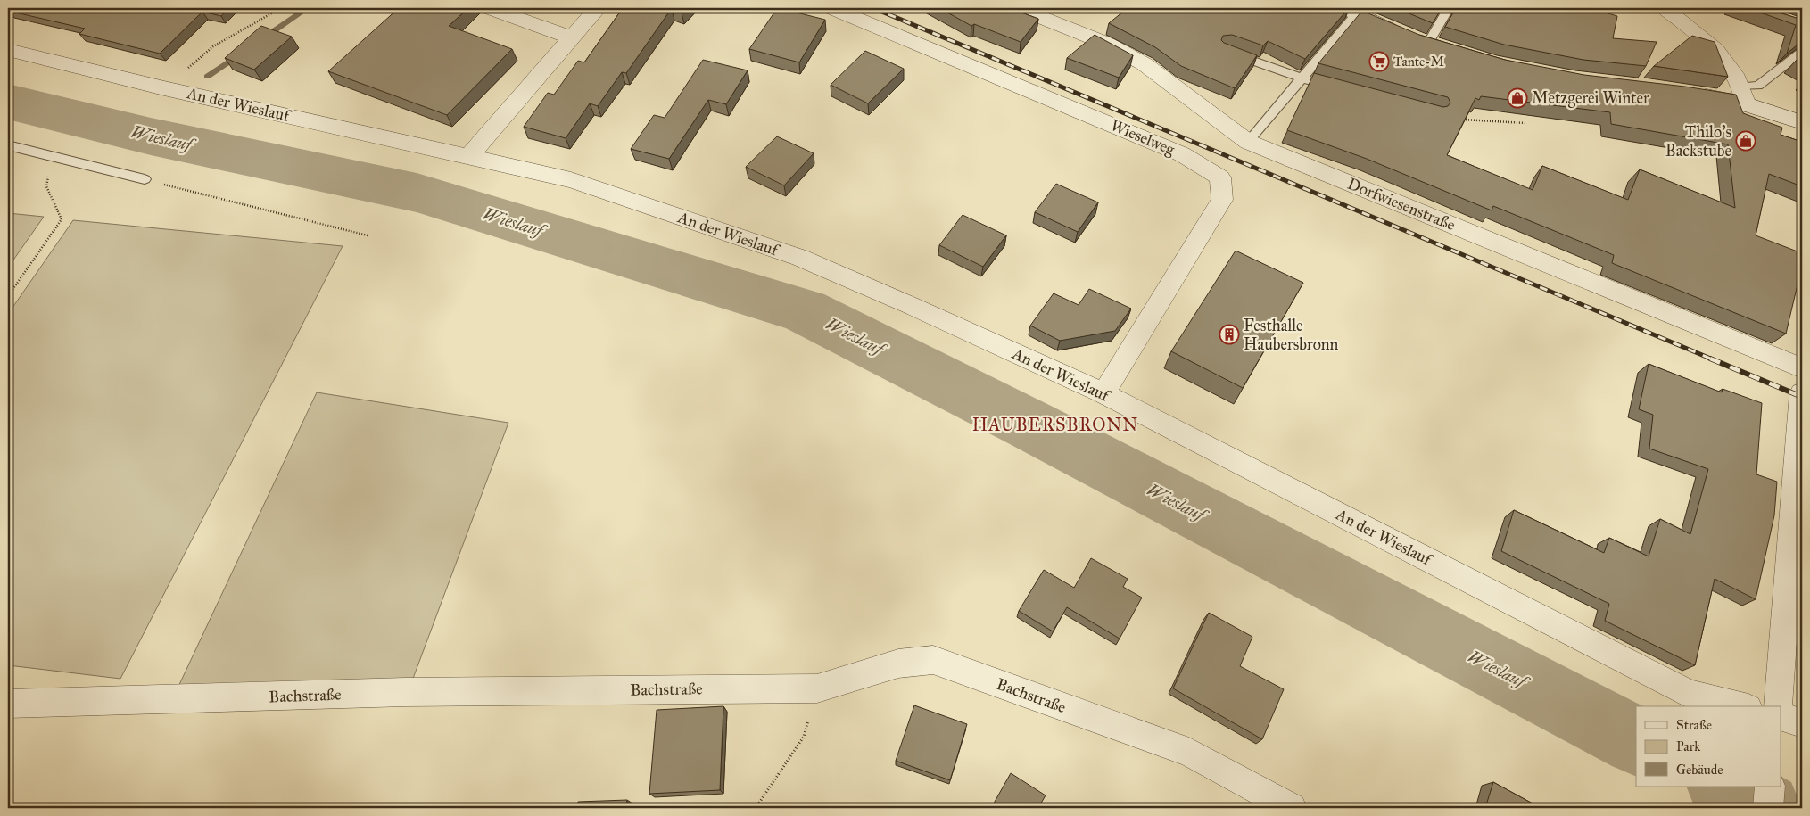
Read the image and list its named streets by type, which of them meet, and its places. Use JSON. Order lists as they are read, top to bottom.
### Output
{
  "streets": {
    "street": [
      "An der Wieslauf",
      "Wieselweg",
      "Dorfwiesenstraße",
      "Bachstraße"
    ]
  },
  "crossings": [
    ["An der Wieslauf", "Wieselweg"]
  ],
  "districts": ["HAUBERSBRONN"],
  "water": ["Wieslauf"],
  "places": {
    "supermarket": ["Tante-M"],
    "shop": ["Metzgerei Winter", "Thilo's Backstube"],
    "building": ["Festhalle Haubersbronn"]
  },
  "legend": ["Straße", "Park", "Gebäude"]
}
